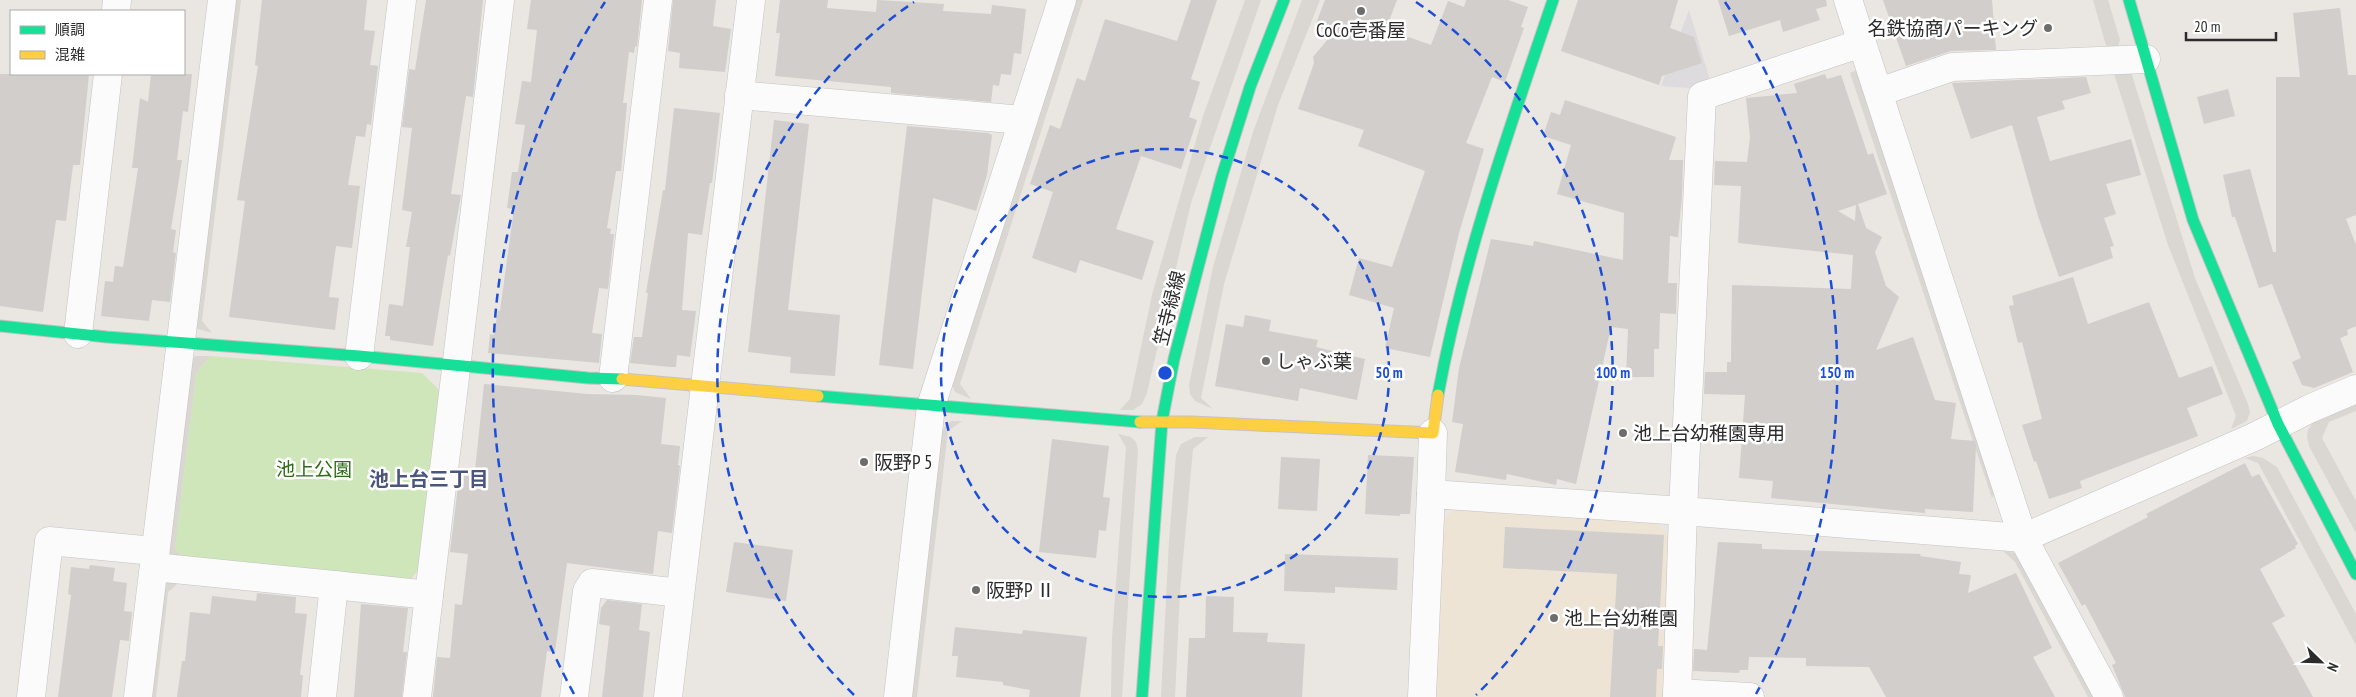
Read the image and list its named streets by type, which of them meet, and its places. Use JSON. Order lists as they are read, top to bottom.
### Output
{
  "streets": {
    "street": ["笠寺緑線"]
  },
  "districts": ["池上台三丁目"],
  "parks": ["池上公園"],
  "places": [
    "CoCo壱番屋",
    "名鉄協商パーキング",
    "しゃぶ葉",
    "池上台幼稚園専用",
    "阪野P 5",
    "阪野P Ⅱ",
    "池上台幼稚園"
  ],
  "legend": ["順調", "混雑"],
  "scale_bar": "20 m",
  "north": "bottom right",
  "rings": ["50 m", "100 m", "150 m"]
}
